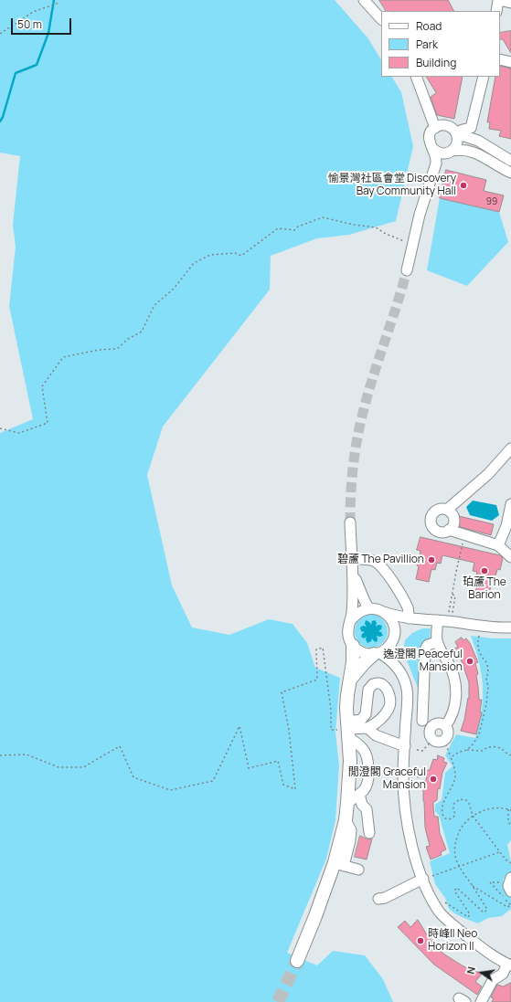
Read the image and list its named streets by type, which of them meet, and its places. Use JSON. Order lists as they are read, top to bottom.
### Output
{
  "places": [
    "愉景灣社區會堂 Discovery Bay Community Hall",
    "碧蘆 The Pavillion",
    "珀蘆 The Barion",
    "逸澄閣 Peaceful Mansion",
    "閒澄閣 Graceful Mansion",
    "時峰II Neo Horizon II"
  ],
  "house_numbers": ["99"],
  "legend": ["Road", "Park", "Building"],
  "scale_bar": "50 m",
  "north": "left"
}
